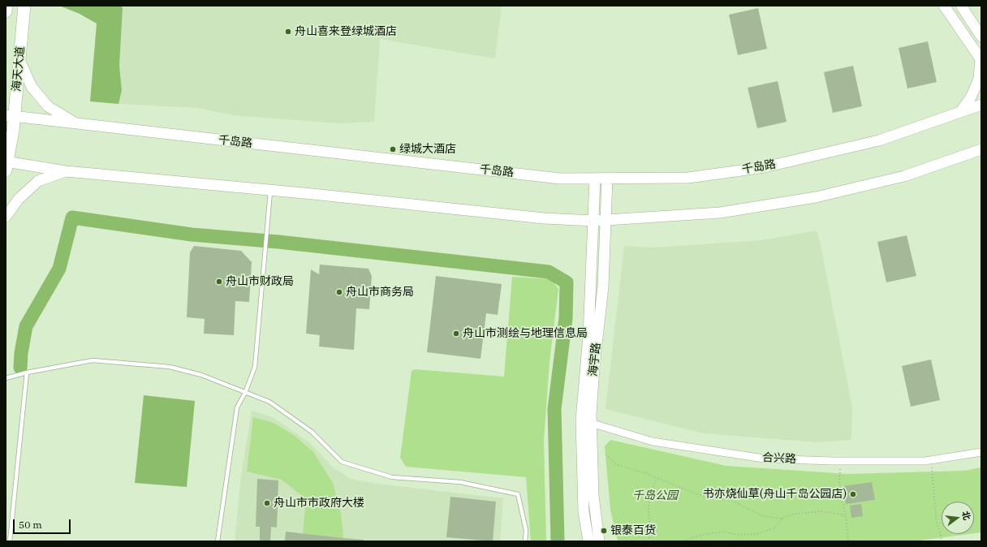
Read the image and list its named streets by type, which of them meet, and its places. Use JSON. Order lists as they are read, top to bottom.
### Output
{
  "streets": {
    "main road": ["海天大道"],
    "street": ["千岛路", "海宇路", "合兴路"]
  },
  "crossings": [
    ["海天大道", "千岛路"],
    ["千岛路", "海宇路"],
    ["海宇路", "合兴路"]
  ],
  "parks": ["千岛公园"],
  "places": [
    "舟山喜来登绿城酒店",
    "绿城大酒店",
    "舟山市财政局",
    "舟山市商务局",
    "舟山市测绘与地理信息局",
    "书亦烧仙草(舟山千岛公园店)",
    "舟山市市政府大楼",
    "银泰百货"
  ],
  "scale_bar": "50 m",
  "north": "right"
}
